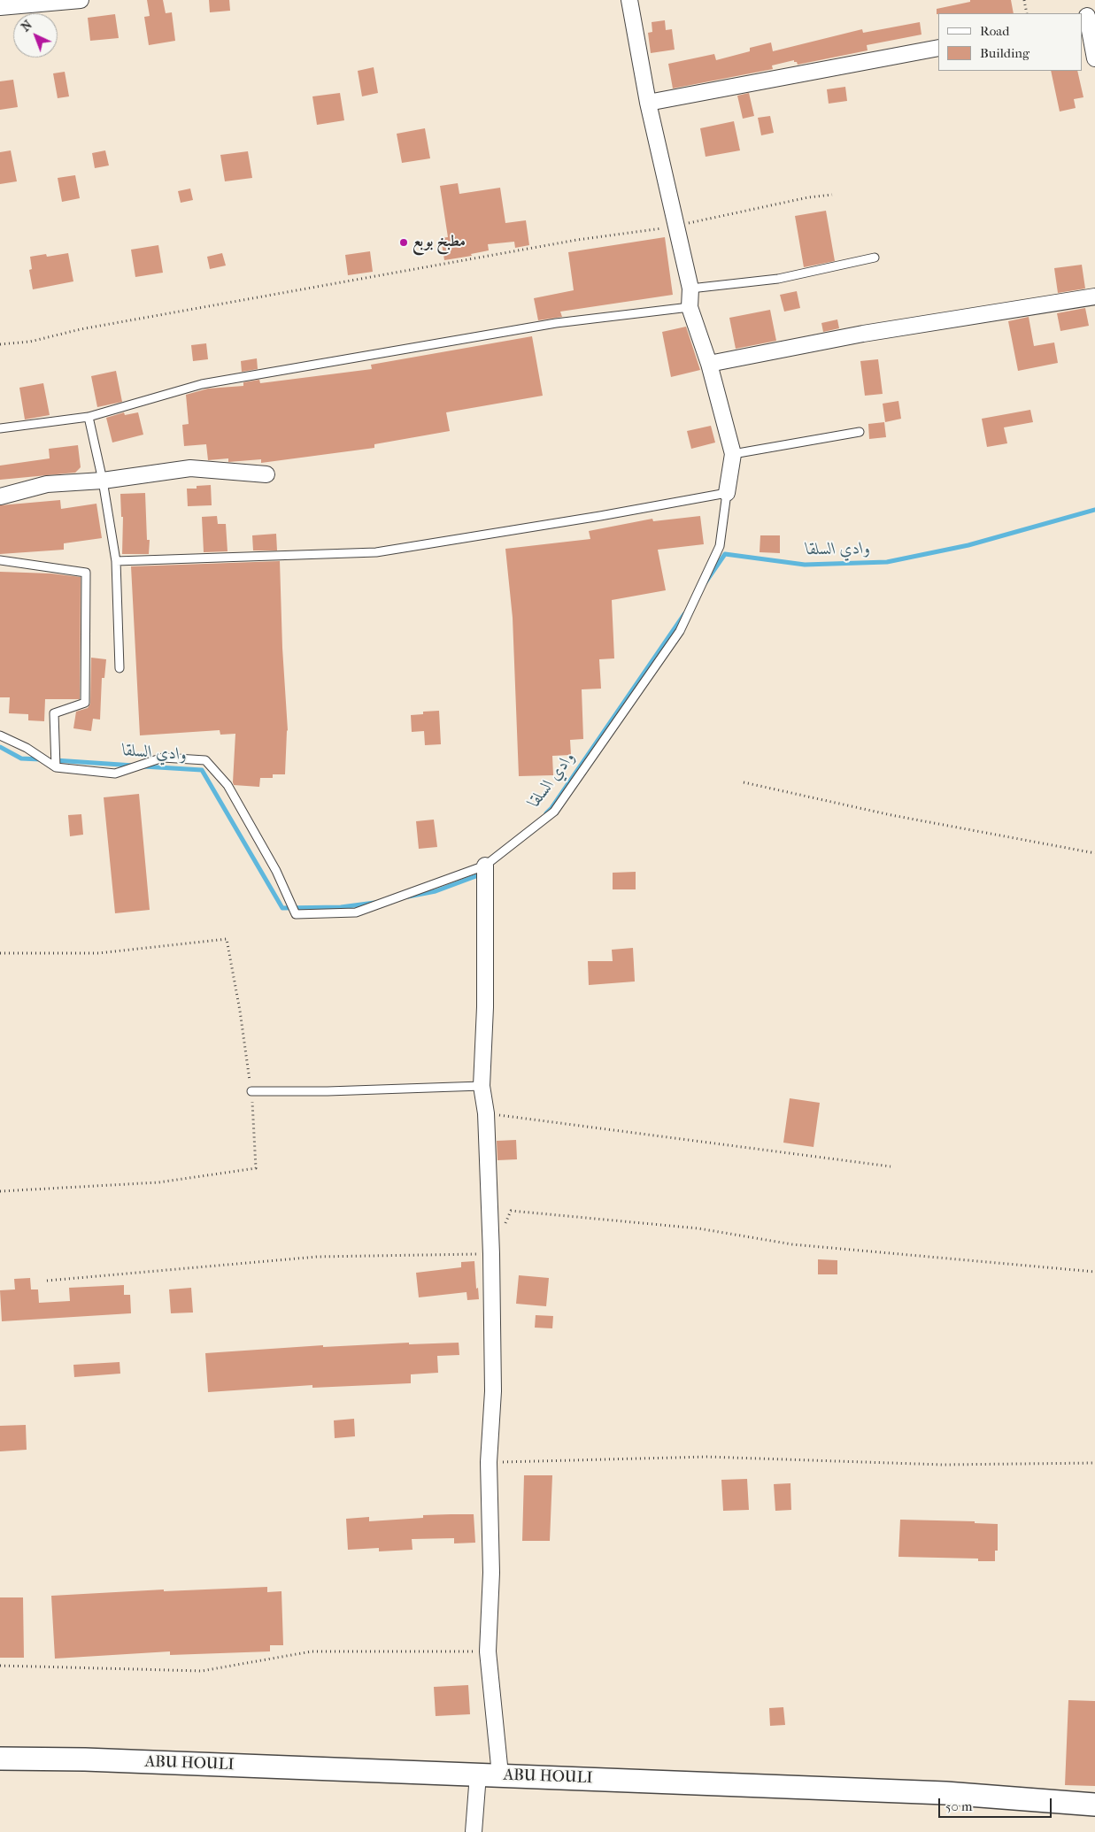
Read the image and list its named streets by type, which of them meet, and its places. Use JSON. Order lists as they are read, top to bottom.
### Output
{
  "streets": {
    "street": ["ABU HOULI"]
  },
  "water": ["وادي السلقا"],
  "places": ["مطبخ بوبع"],
  "legend": ["Road", "Building"],
  "scale_bar": "50 m",
  "north": "top left"
}
